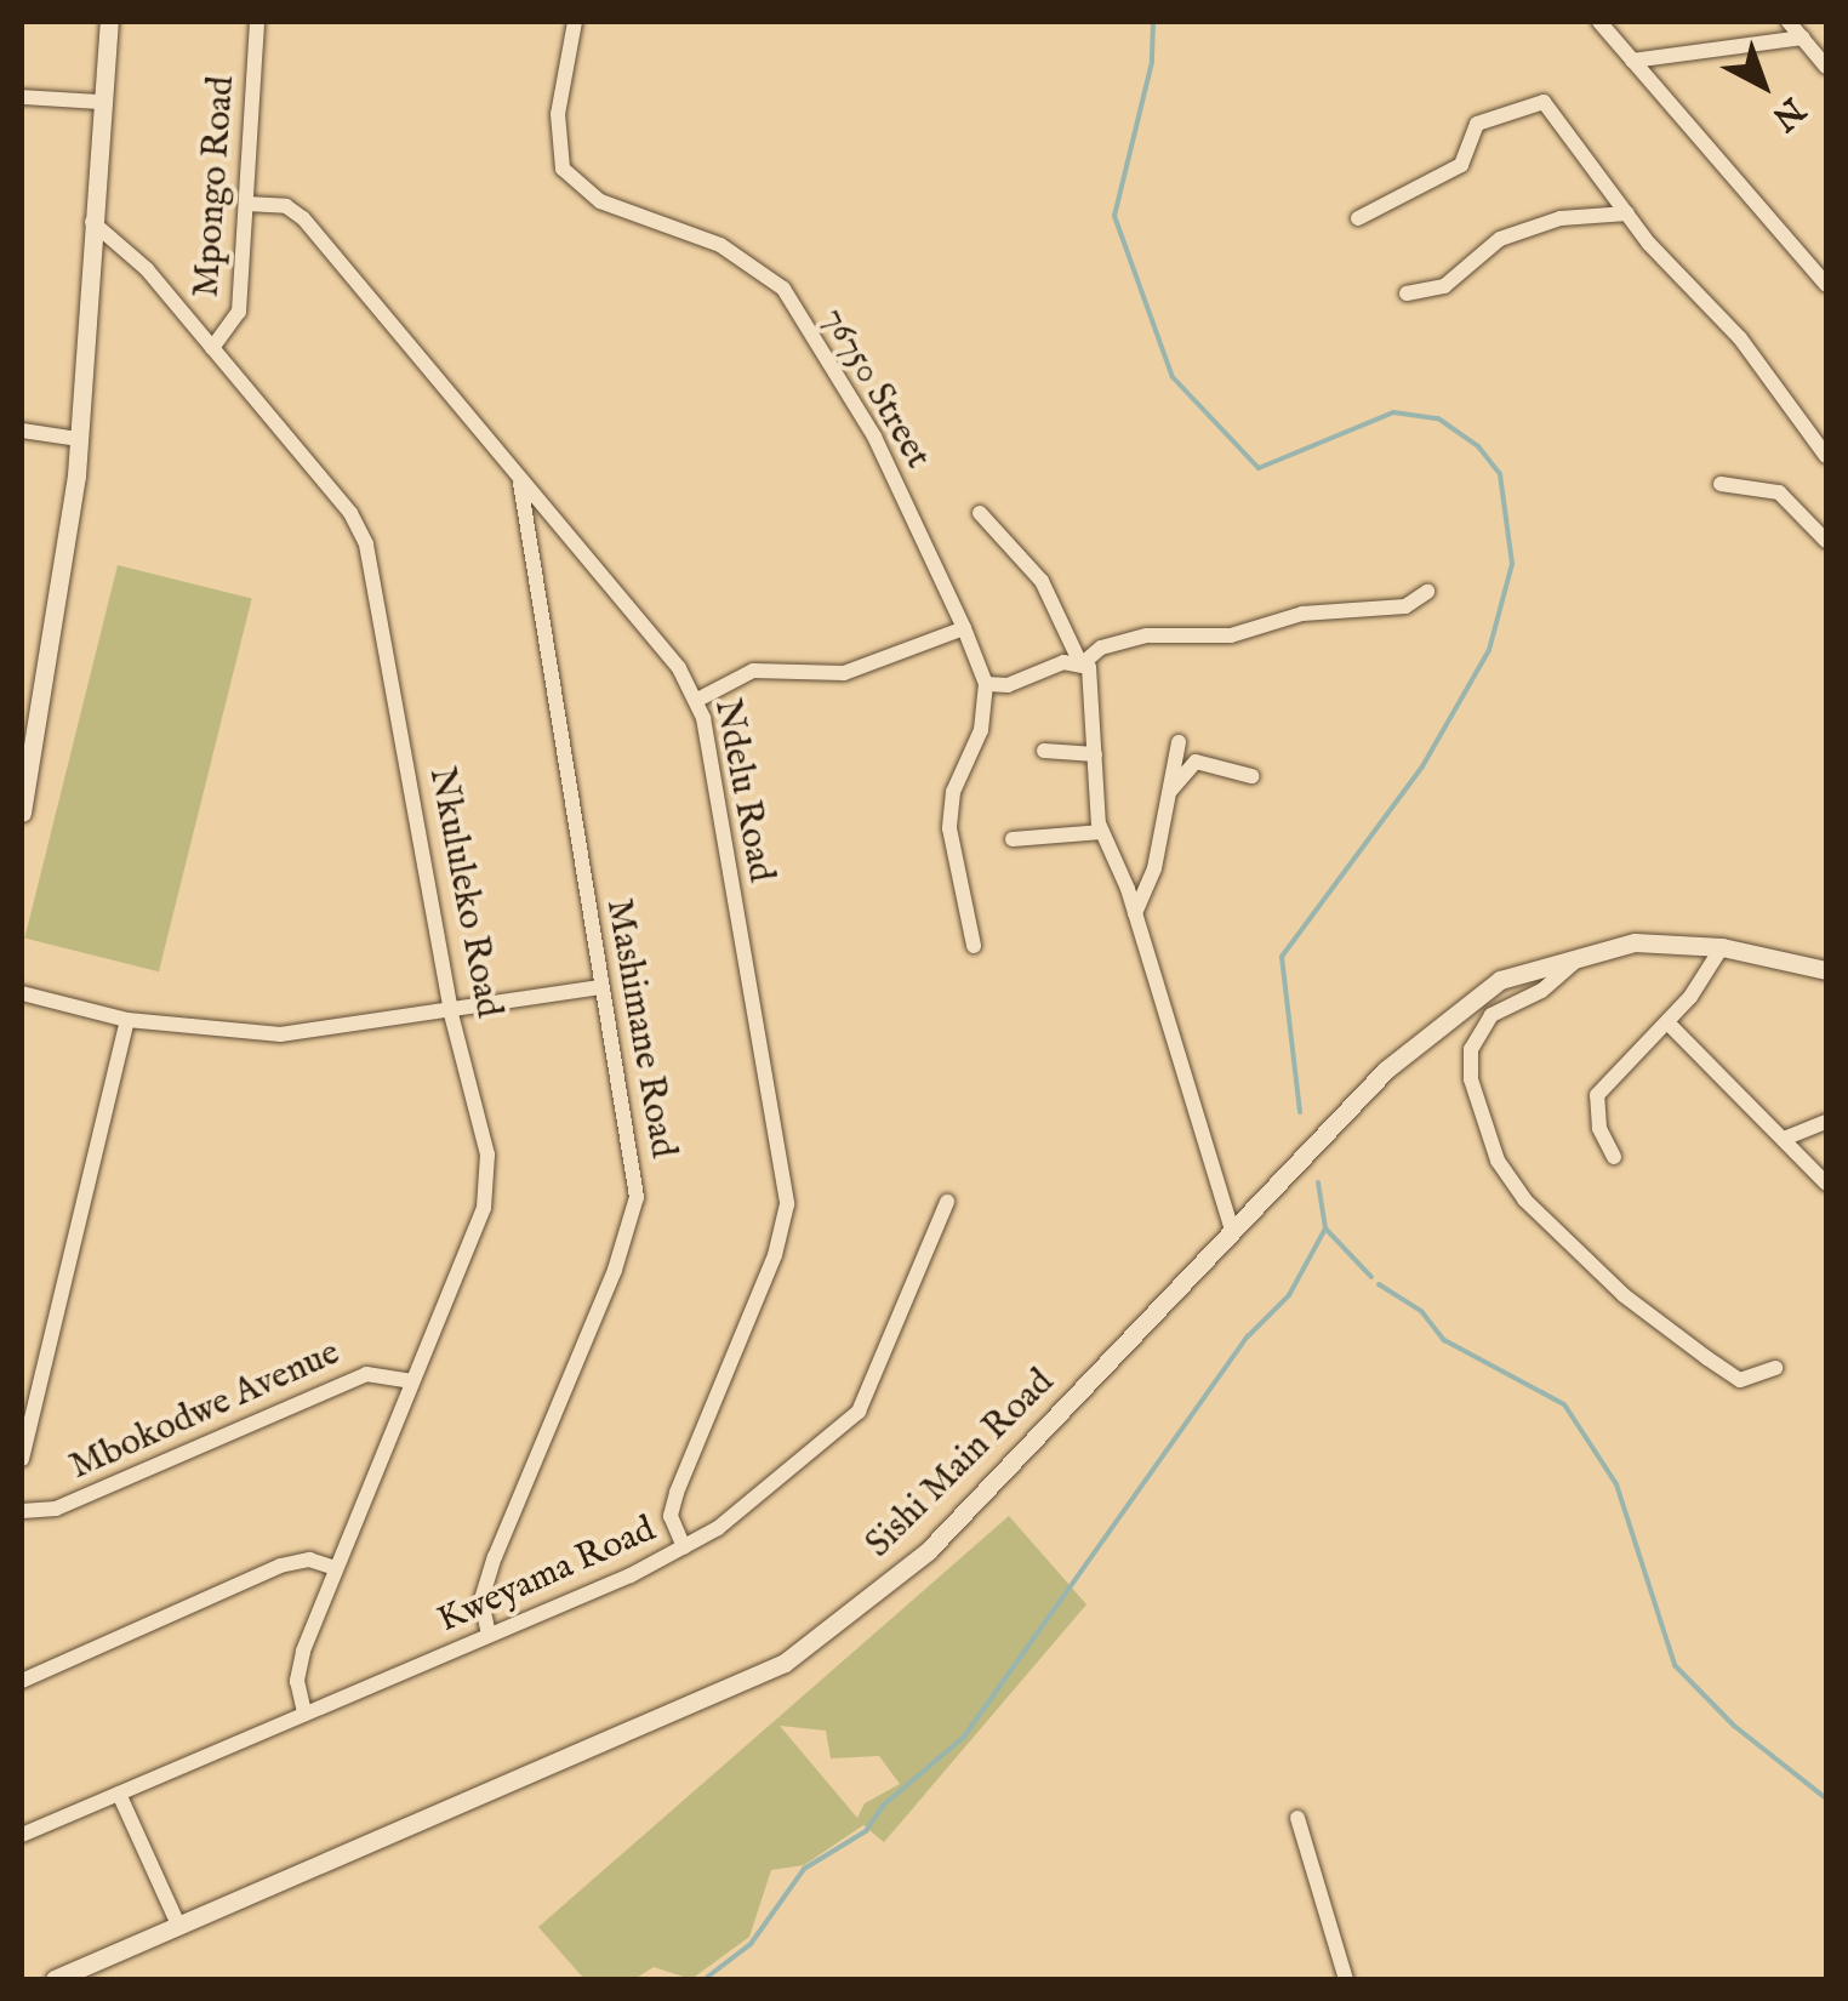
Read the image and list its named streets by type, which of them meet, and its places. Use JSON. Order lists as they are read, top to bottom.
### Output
{
  "streets": {
    "street": [
      "Mpongo Road",
      "76750 Street",
      "Ndelu Road",
      "Nkululeko Road",
      "Mashimane Road",
      "Mbokodwe Avenue",
      "Sishi Main Road",
      "Kweyama Road"
    ]
  },
  "crossings": [
    ["Mpongo Road", "Ndelu Road"],
    ["Mpongo Road", "Nkululeko Road"],
    ["Ndelu Road", "Mashimane Road"],
    ["Ndelu Road", "Kweyama Road"],
    ["Nkululeko Road", "Mbokodwe Avenue"],
    ["Nkululeko Road", "Kweyama Road"],
    ["Mashimane Road", "Kweyama Road"]
  ],
  "north": "bottom right"
}
